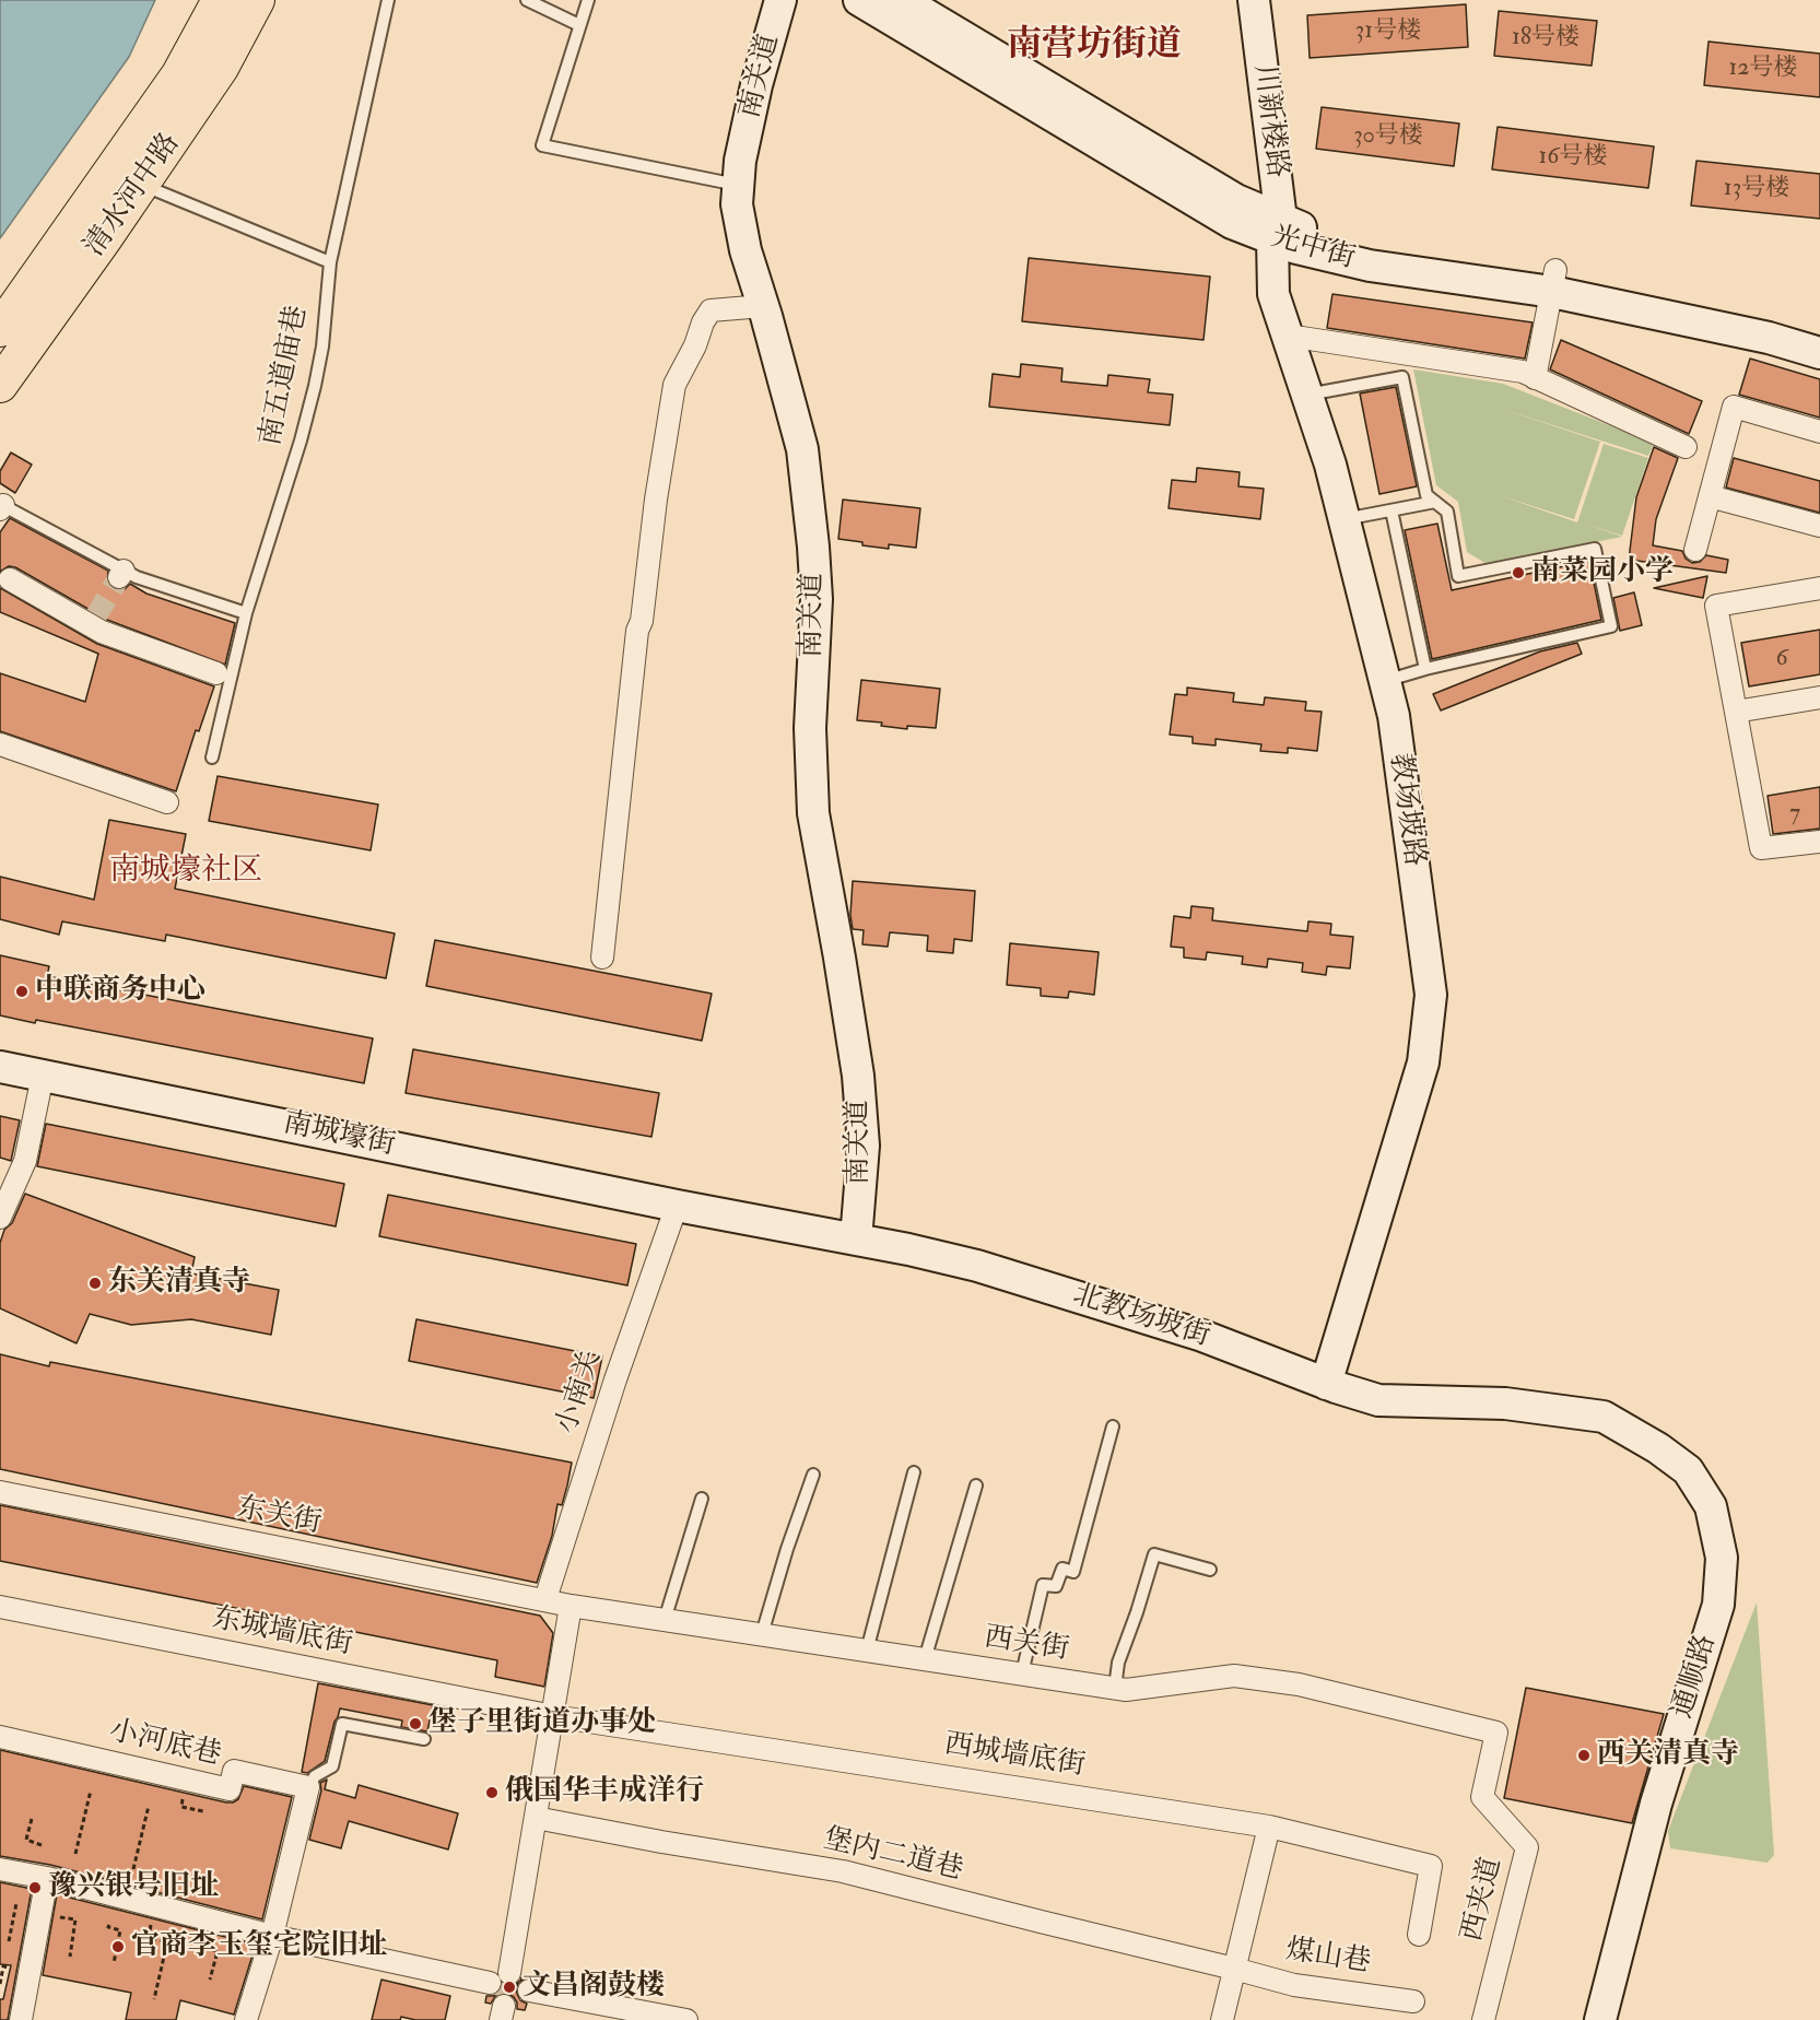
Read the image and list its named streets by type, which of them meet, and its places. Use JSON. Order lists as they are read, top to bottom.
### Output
{
  "streets": {
    "main road": ["清水河中路"],
    "street": [
      "南关道",
      "川新楼路",
      "光中街",
      "教场坡路",
      "南城壕街",
      "北教场坡街",
      "小南关",
      "东关街",
      "东城墙底街",
      "西关街",
      "通顺路",
      "小河底巷",
      "西城墙底街",
      "堡内二道巷",
      "西夹道",
      "煤山巷"
    ],
    "lane": ["南五道庙巷"]
  },
  "crossings": [
    ["南关道", "北教场坡街"],
    ["川新楼路", "光中街"],
    ["川新楼路", "教场坡路"],
    ["光中街", "教场坡路"],
    ["教场坡路", "北教场坡街"],
    ["南城壕街", "北教场坡街"],
    ["南城壕街", "小南关"],
    ["北教场坡街", "小南关"],
    ["北教场坡街", "通顺路"],
    ["小南关", "东关街"],
    ["小南关", "西关街"],
    ["东关街", "西关街"],
    ["东城墙底街", "西城墙底街"],
    ["西关街", "西夹道"],
    ["堡内二道巷", "煤山巷"]
  ],
  "districts": ["南营坊街道", "南城壕社区"],
  "places": [
    "南菜园小学",
    "中联商务中心",
    "东关清真寺",
    "堡子里街道办事处",
    "西关清真寺",
    "俄国华丰成洋行",
    "豫兴银号旧址",
    "官商李玉玺宅院旧址",
    "文昌阁鼓楼"
  ],
  "house_numbers": [
    "31号楼",
    "18号楼",
    "12号楼",
    "30号楼",
    "16号楼",
    "13号楼",
    "6",
    "7"
  ]
}
